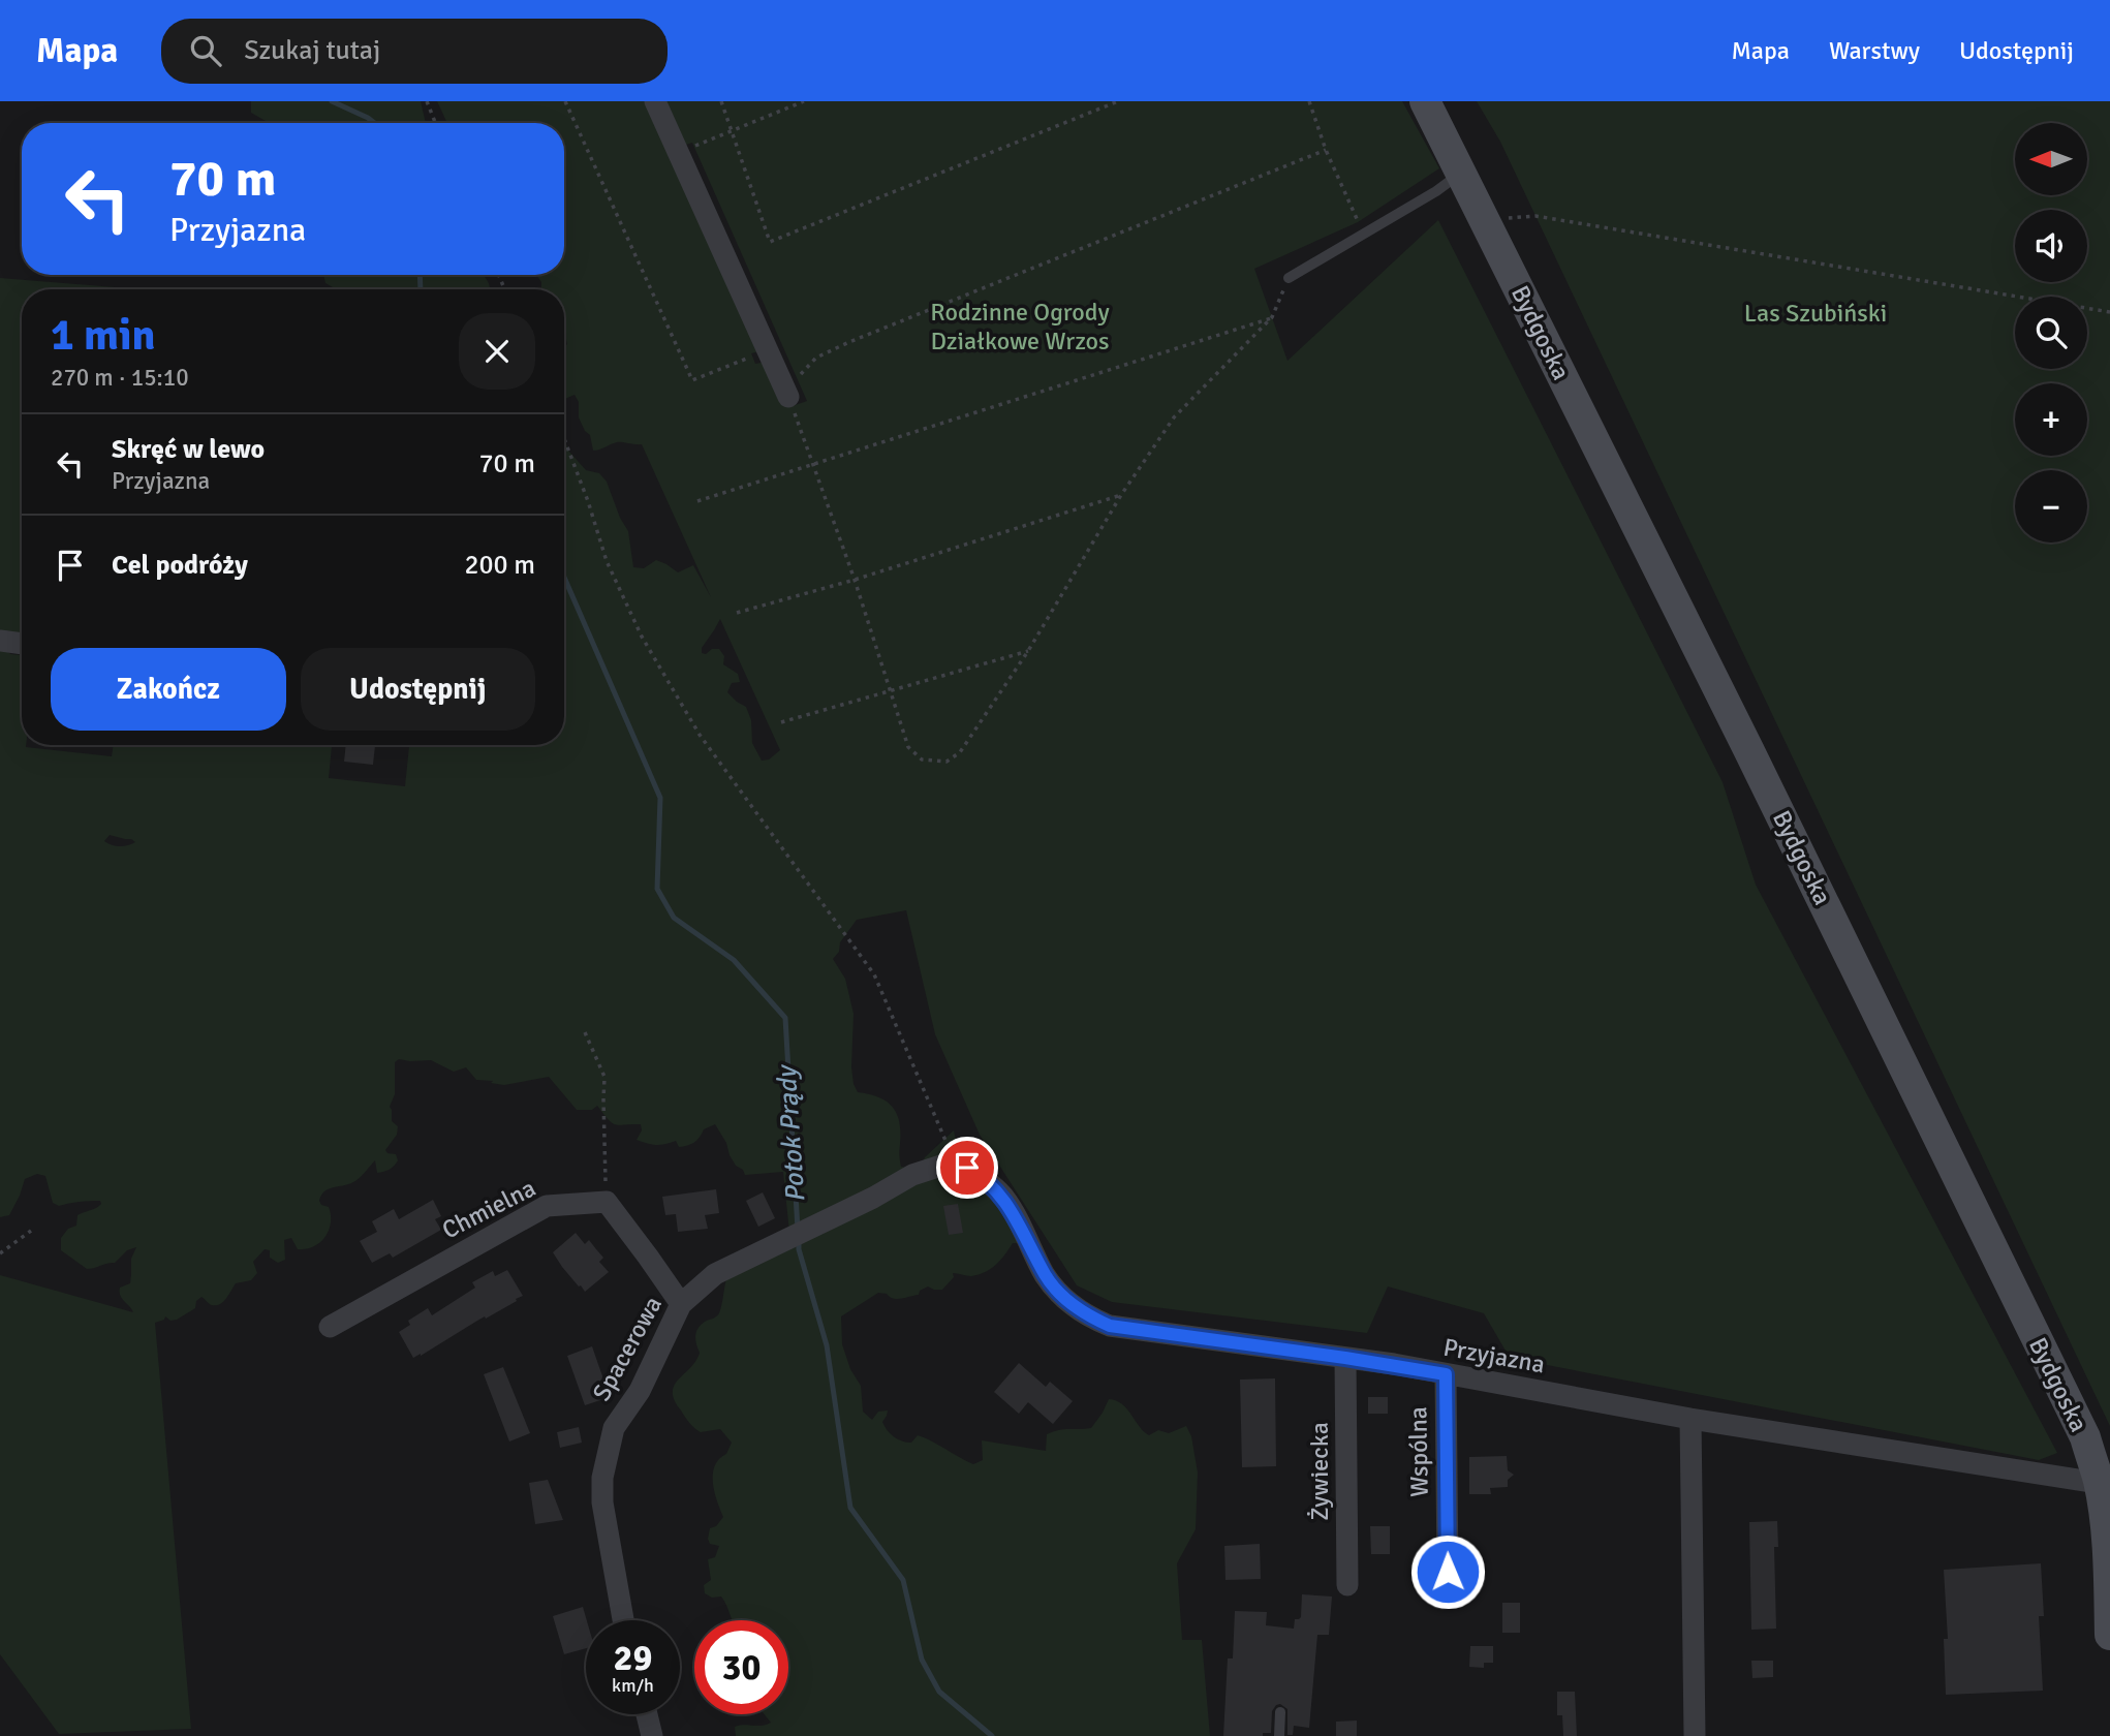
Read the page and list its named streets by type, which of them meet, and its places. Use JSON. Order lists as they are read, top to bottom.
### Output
{
  "streets": {
    "main road": ["Bydgoska"],
    "street": [
      "Chmielna",
      "Spacerowa",
      "Przyjazna",
      "Wspólna",
      "Żywiecka"
    ]
  },
  "crossings": [
    ["Bydgoska", "Przyjazna"],
    ["Spacerowa", "Przyjazna"],
    ["Przyjazna", "Wspólna"],
    ["Przyjazna", "Żywiecka"]
  ],
  "water": ["Potok Prądy"],
  "parks": ["Rodzinne Ogrody Działkowe Wrzos", "Las Szubiński"],
  "north": "left",
  "page": {
    "header": "Mapa",
    "search": "Szukaj tutaj",
    "nav": ["Mapa", "Warstwy", "Udostępnij"],
    "map_buttons": ["+", "−"],
    "turn": ["70 m", "Przyjazna"],
    "heading": ["1 min", "270 m · 15:10"],
    "list": [
      {
        "name": "Skręć w lewo",
        "note": "Przyjazna",
        "value": "70 m"
      },
      {
        "name": "Cel podróży",
        "value": "200 m"
      }
    ],
    "buttons": ["Zakończ", "Udostępnij"],
    "speed": "29 km/h",
    "limit": "30"
  }
}
